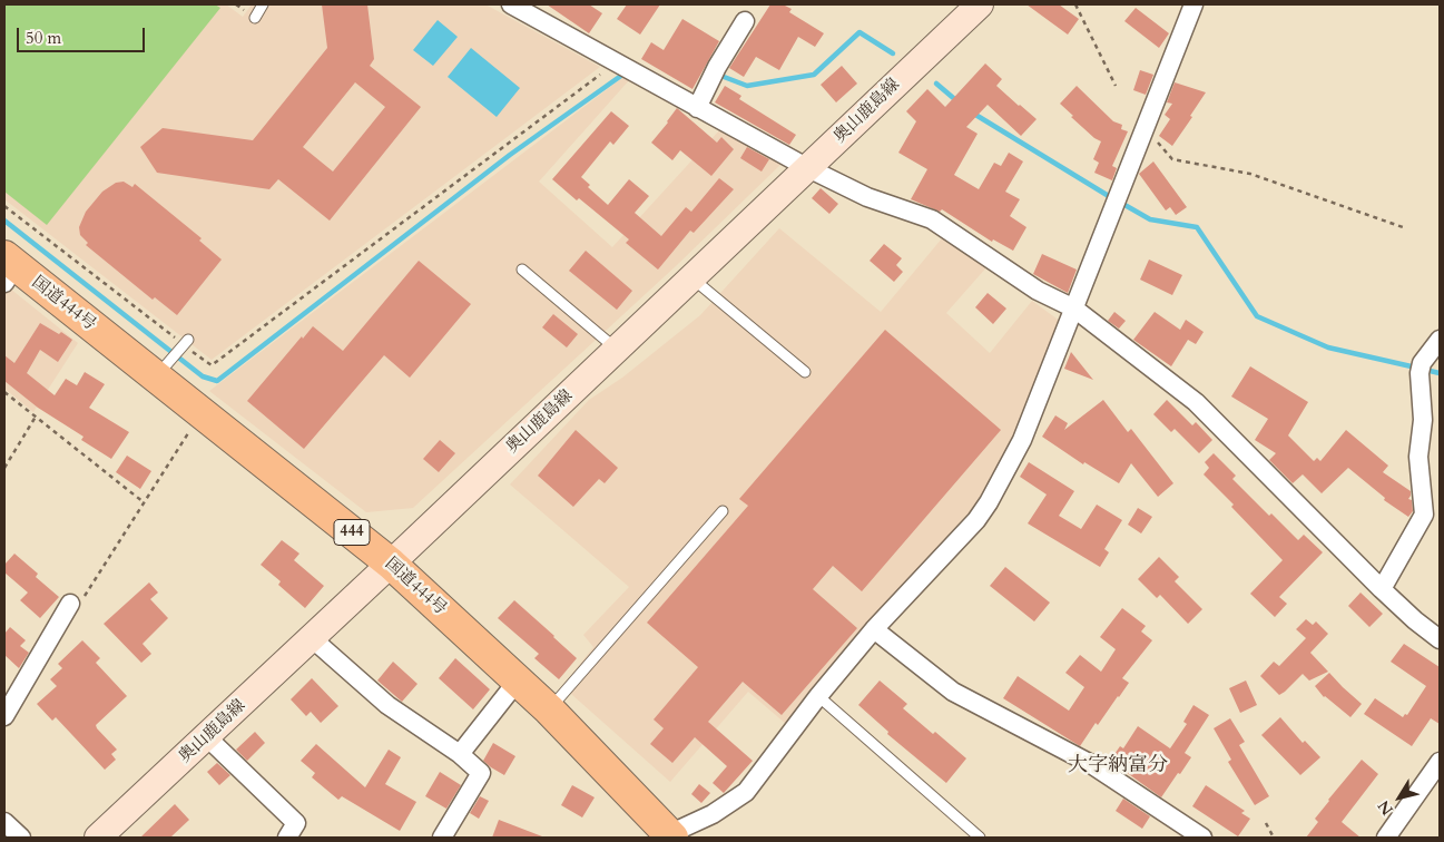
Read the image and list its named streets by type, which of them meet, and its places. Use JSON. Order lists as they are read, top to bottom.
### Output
{
  "streets": {
    "highway": ["国道444号", "444"],
    "main road": ["奥山鹿島線"]
  },
  "crossings": [
    ["奥山鹿島線", "国道444号"]
  ],
  "districts": ["大字納富分"],
  "scale_bar": "50 m",
  "north": "bottom left"
}
